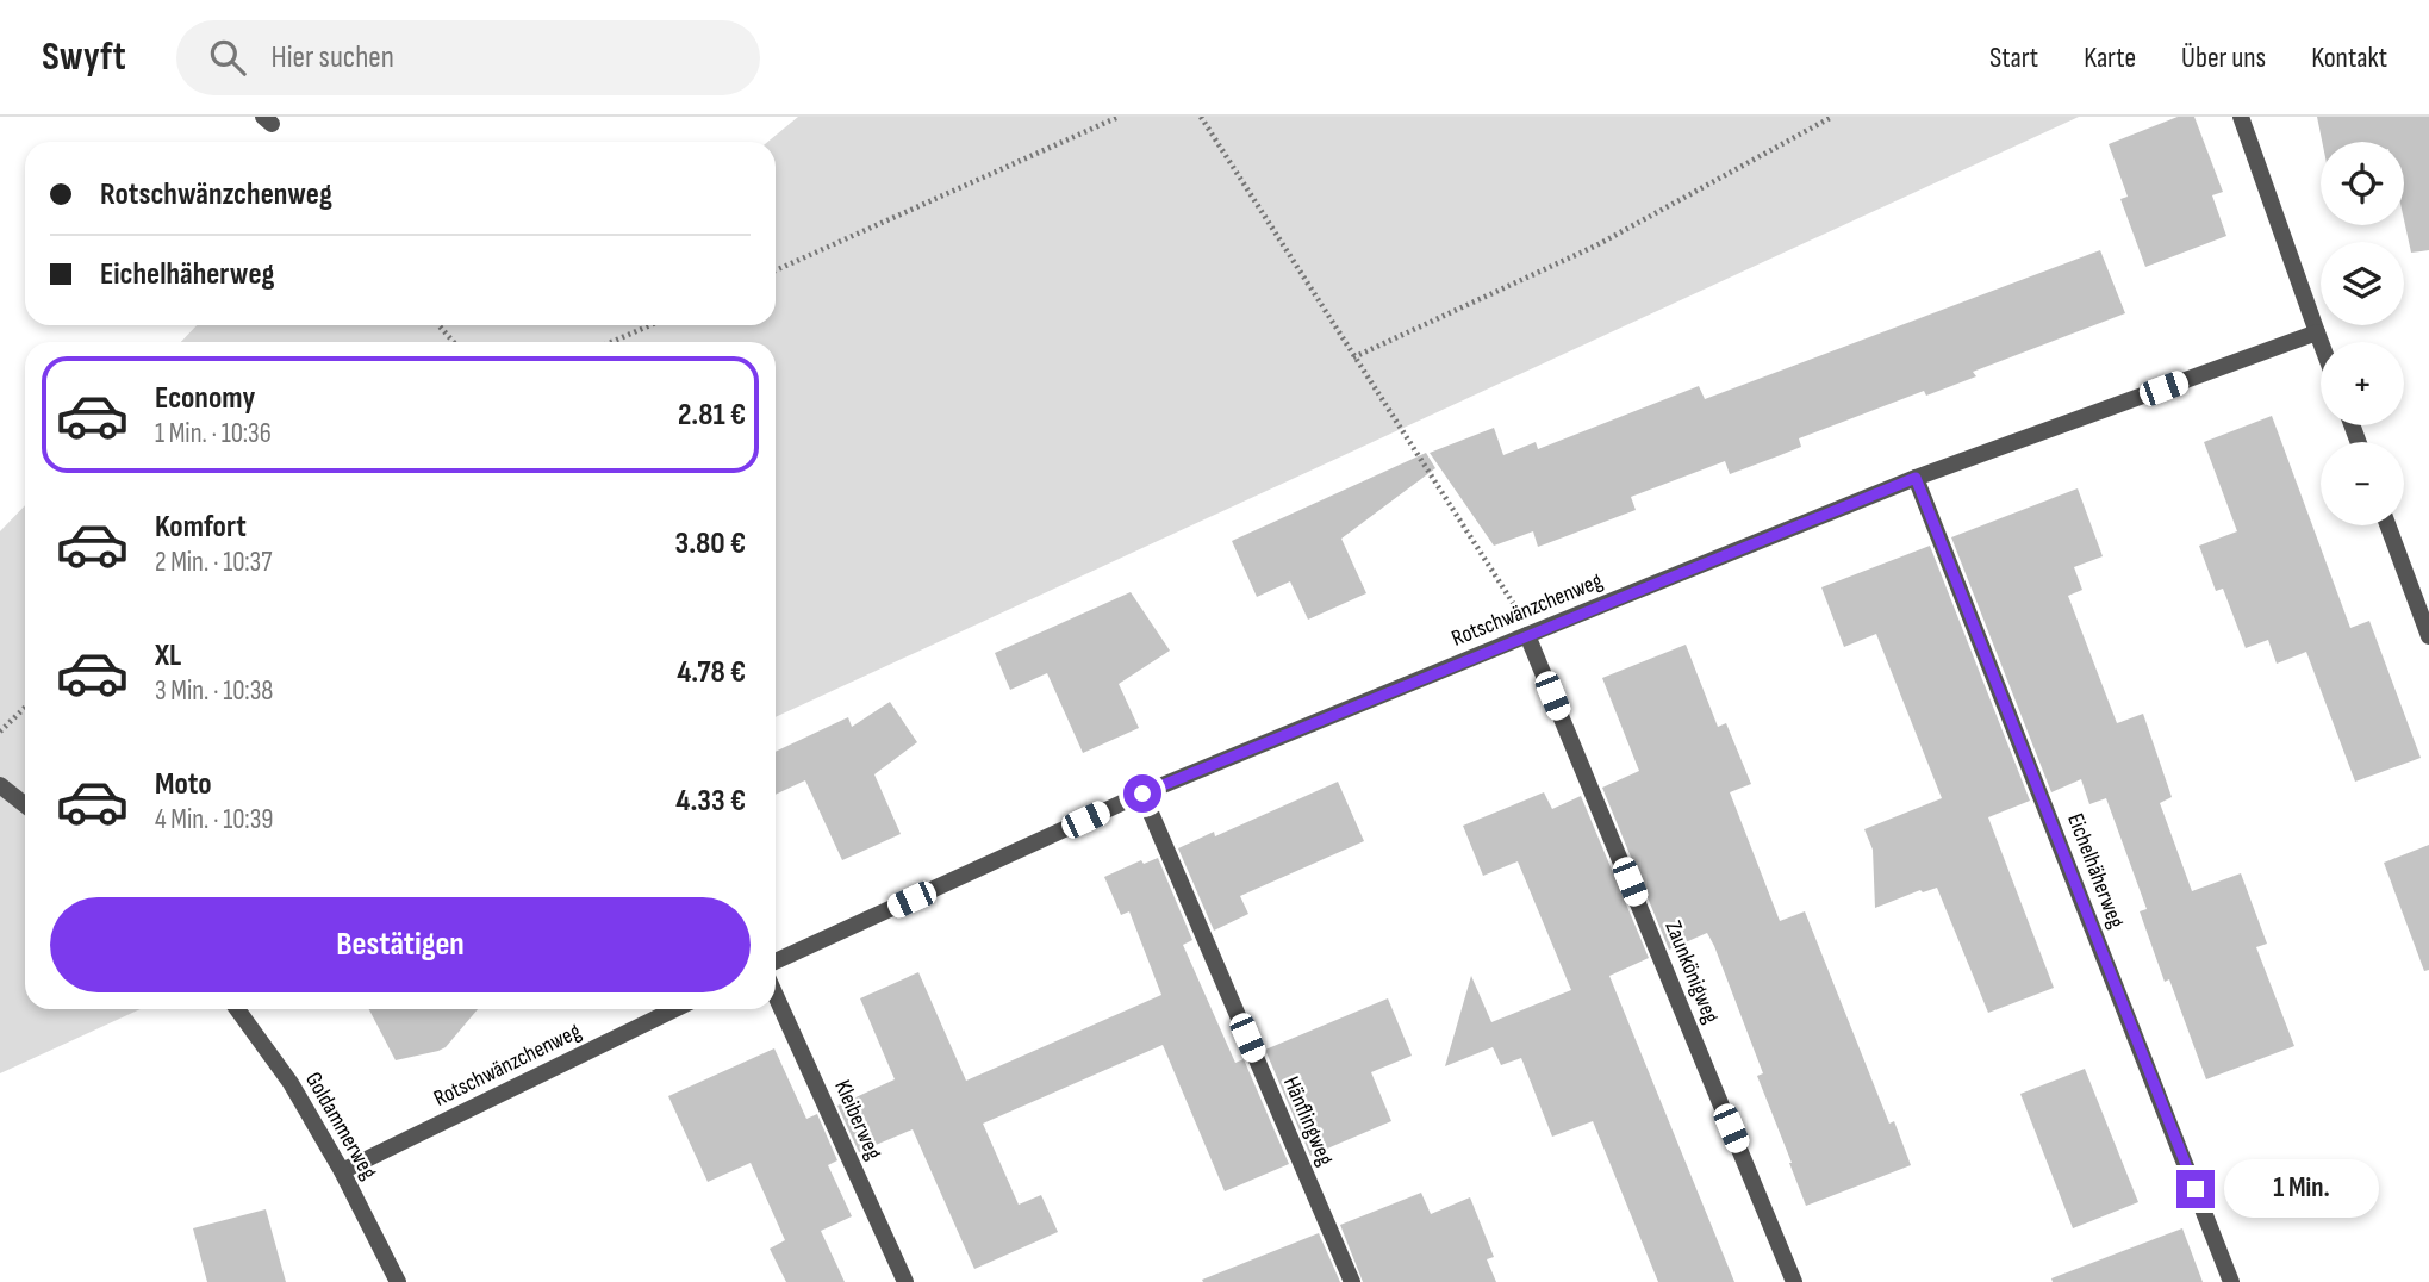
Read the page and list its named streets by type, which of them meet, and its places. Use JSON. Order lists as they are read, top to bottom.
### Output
{
  "streets": {
    "street": [
      "Rotschwänzchenweg",
      "Eichelhäherweg",
      "Zaunkönigweg",
      "Kleiberweg",
      "Hänflingweg",
      "Goldammerweg"
    ]
  },
  "crossings": [
    ["Rotschwänzchenweg", "Eichelhäherweg"],
    ["Rotschwänzchenweg", "Zaunkönigweg"],
    ["Rotschwänzchenweg", "Hänflingweg"],
    ["Rotschwänzchenweg", "Goldammerweg"]
  ],
  "page": {
    "header": "Swyft",
    "search": "Hier suchen",
    "nav": [
      "Start",
      "Karte",
      "Über uns",
      "Kontakt"
    ],
    "map_buttons": ["+", "−"],
    "banner": ["Rotschwänzchenweg", "Eichelhäherweg"],
    "list": [
      {
        "name": "Economy",
        "note": "1 Min. · 10:36",
        "value": "2.81 €"
      },
      {
        "name": "Komfort",
        "note": "2 Min. · 10:37",
        "value": "3.80 €"
      },
      {
        "name": "XL",
        "note": "3 Min. · 10:38",
        "value": "4.78 €"
      },
      {
        "name": "Moto",
        "note": "4 Min. · 10:39",
        "value": "4.33 €"
      }
    ],
    "buttons": "Bestätigen",
    "bubble": "1 Min."
  }
}
